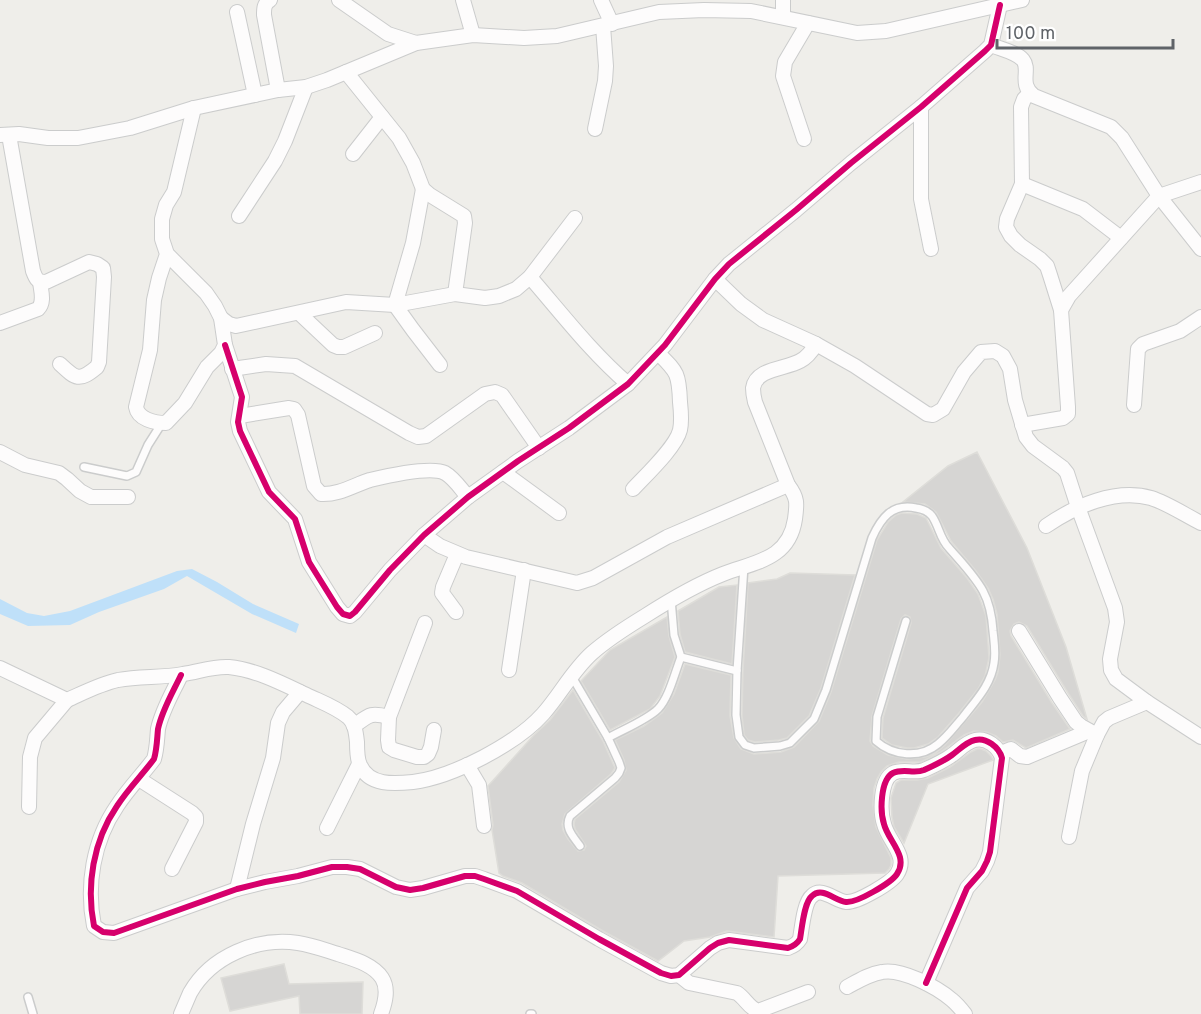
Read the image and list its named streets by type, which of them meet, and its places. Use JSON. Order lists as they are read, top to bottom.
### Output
{
  "scale_bar": "100 m"
}
